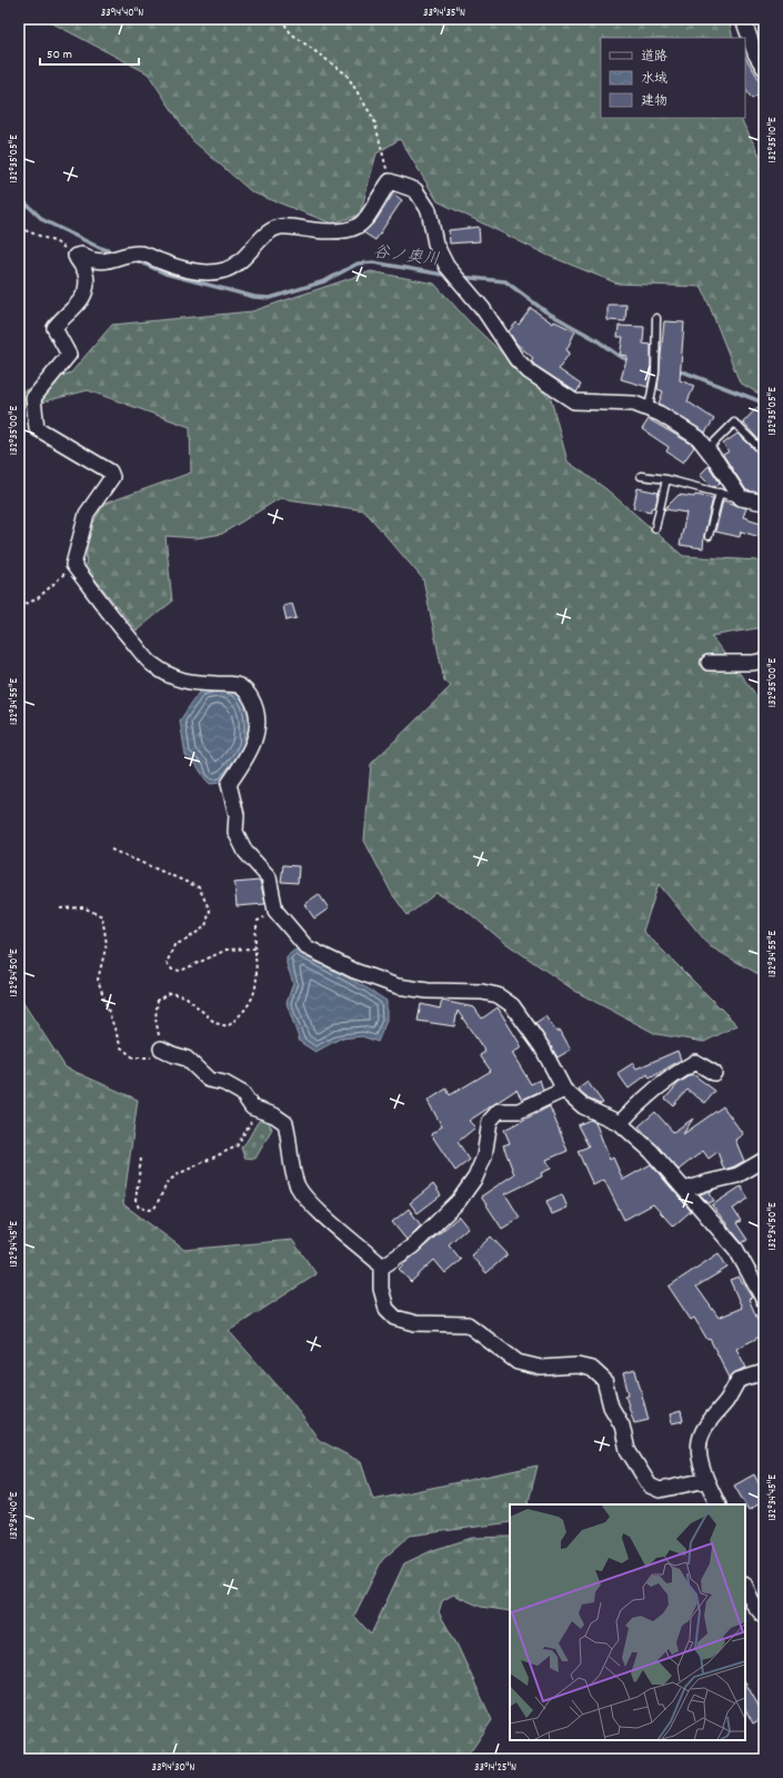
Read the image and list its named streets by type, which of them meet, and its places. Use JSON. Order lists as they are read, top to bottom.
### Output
{
  "water": ["谷ノ奥川"],
  "legend": ["道路", "水域", "建物"],
  "scale_bar": "50 m",
  "coordinates": [
    "33°14'40\"N",
    "33°14'35\"N",
    "132°35'10\"E",
    "132°35'05\"E",
    "132°35'00\"E",
    "132°34'55\"E",
    "132°34'50\"E",
    "132°34'45\"E",
    "132°34'40\"E",
    "33°14'30\"N",
    "33°14'25\"N"
  ]
}
